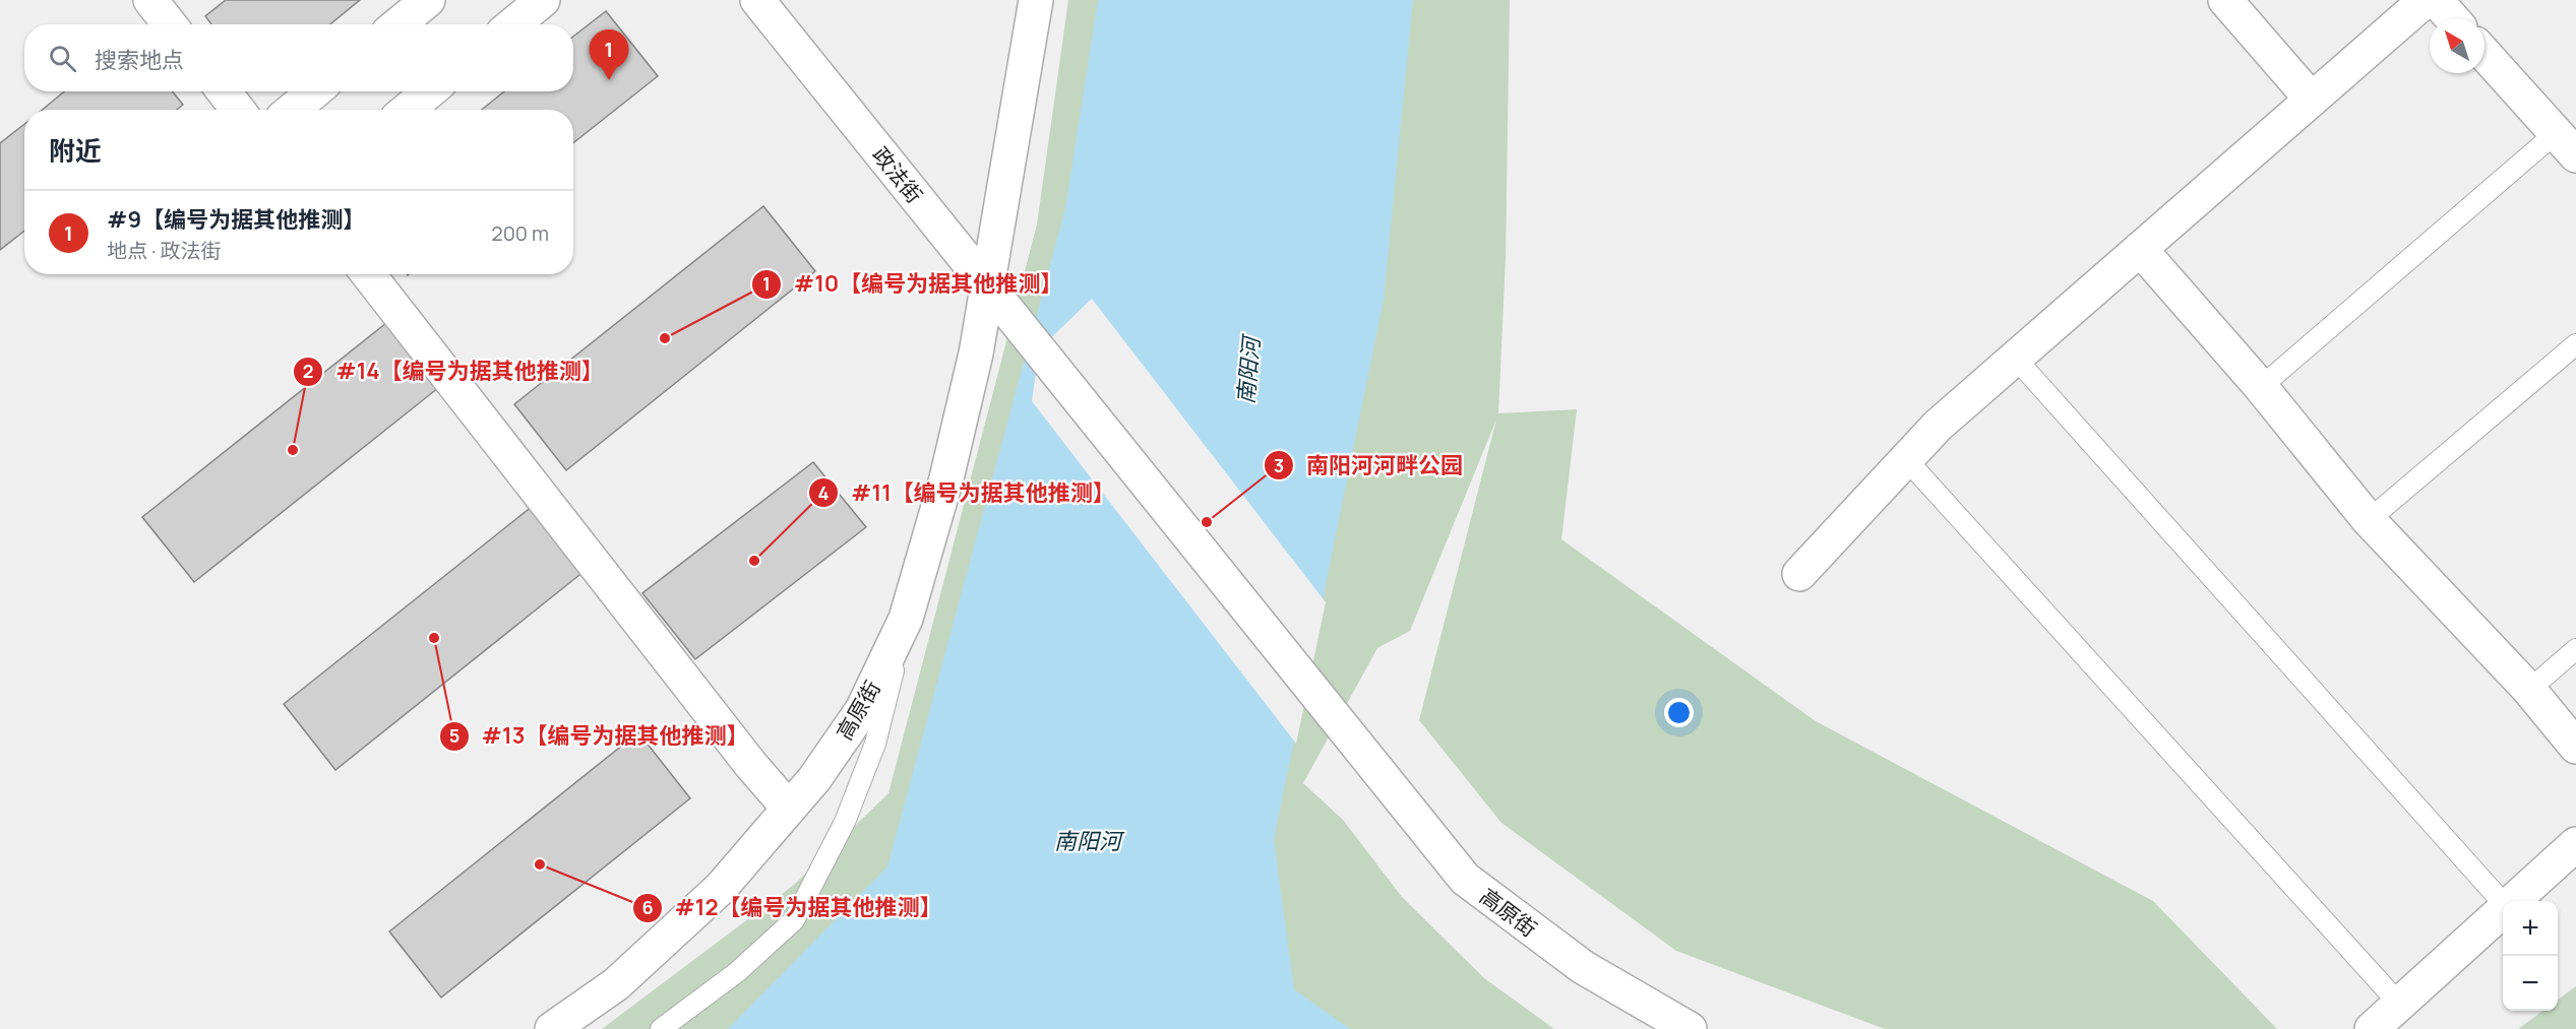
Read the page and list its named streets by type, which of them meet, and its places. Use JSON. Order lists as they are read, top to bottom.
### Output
{
  "streets": {
    "street": ["政法街", "高原街"]
  },
  "crossings": [
    ["政法街", "高原街"]
  ],
  "water": ["南阳河"],
  "places": [
    "#10【编号为据其他推测】",
    "#14【编号为据其他推测】",
    "南阳河河畔公园",
    "#11【编号为据其他推测】",
    "#13【编号为据其他推测】",
    "#12【编号为据其他推测】"
  ],
  "north": "top left",
  "page": {
    "search": "搜索地点",
    "pins": "1",
    "heading": "附近",
    "list": [
      {
        "mark": "1",
        "name": "#9【编号为据其他推测】",
        "note": "地点 · 政法街",
        "value": "200 m"
      }
    ],
    "map_buttons": ["+", "−"]
  }
}
